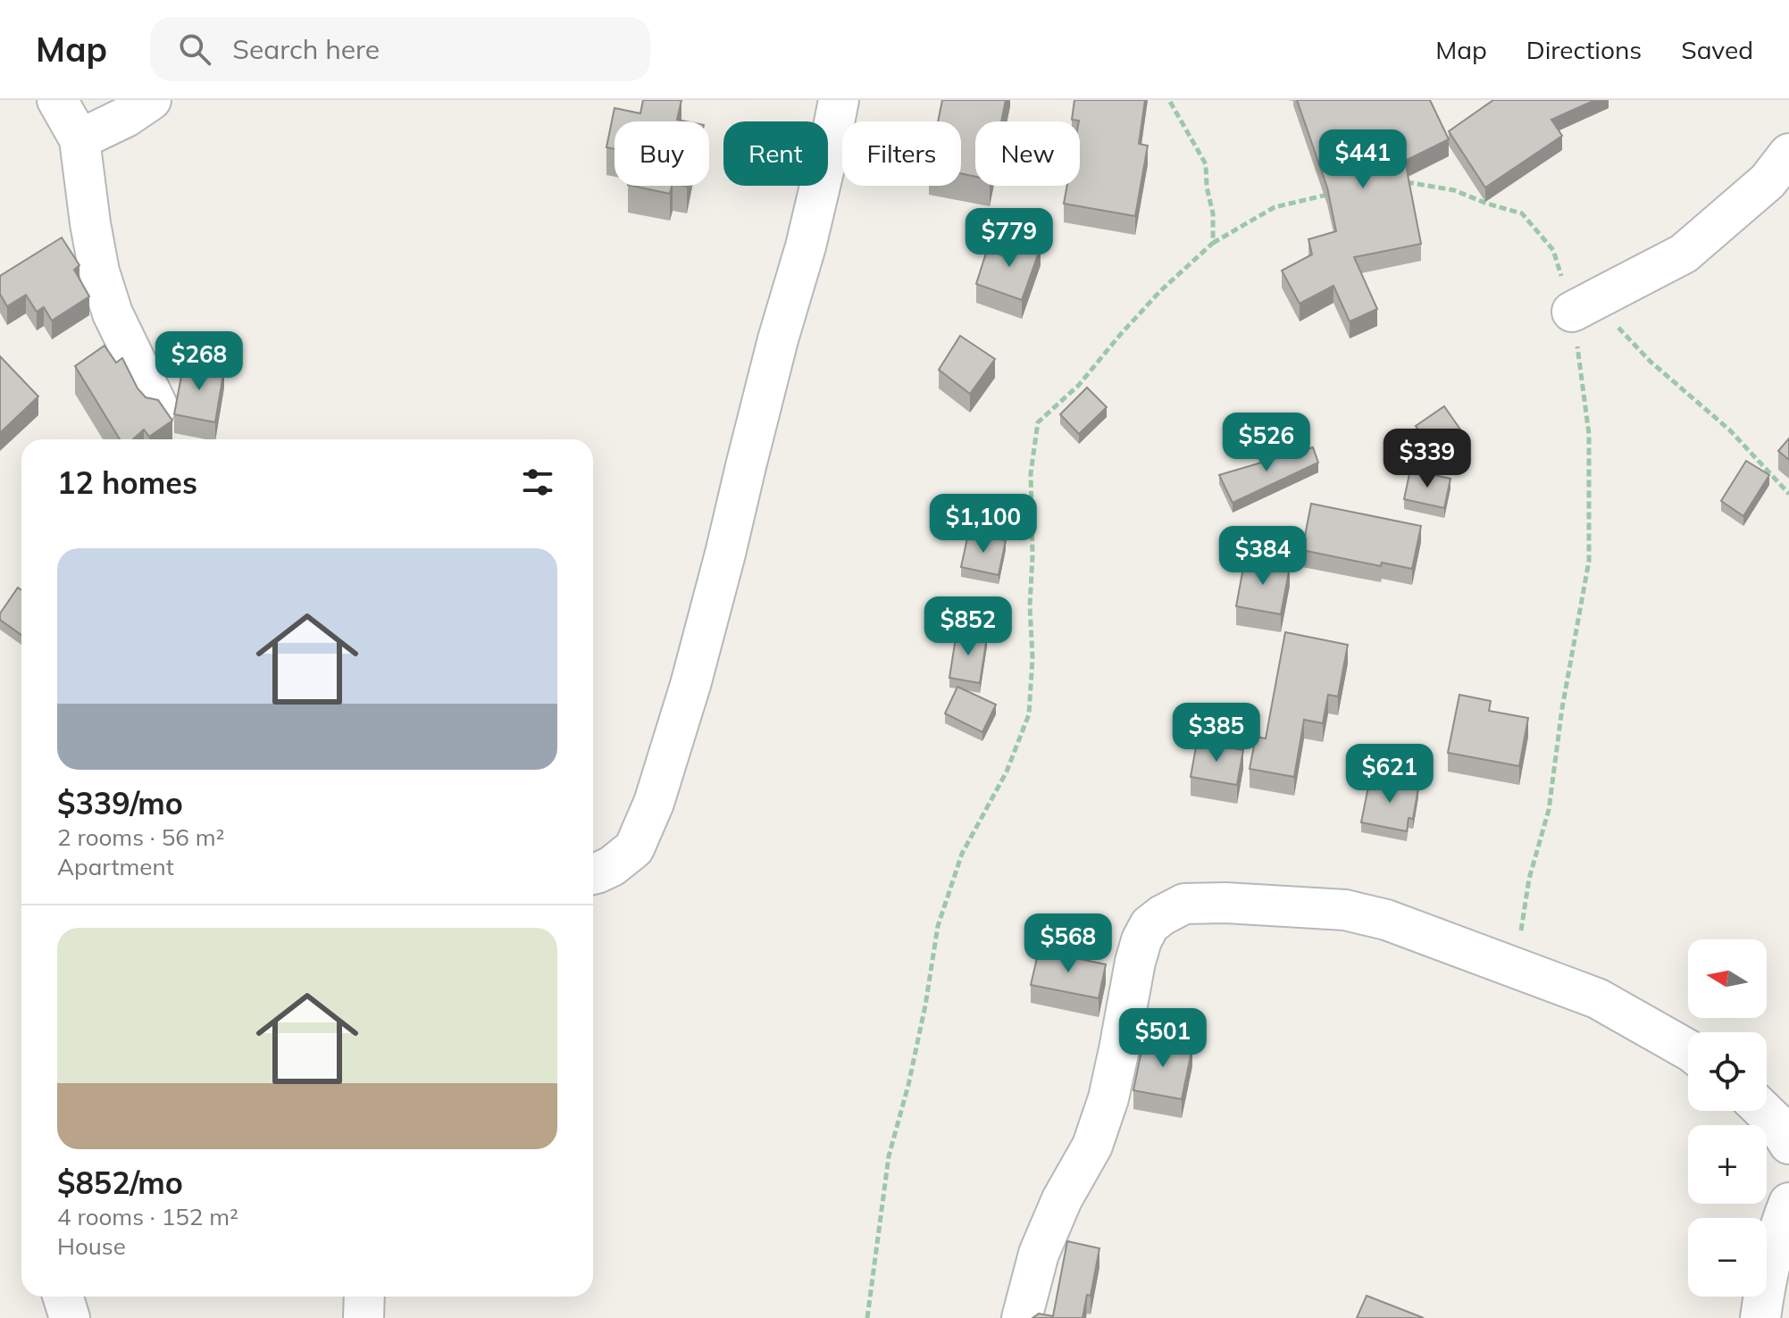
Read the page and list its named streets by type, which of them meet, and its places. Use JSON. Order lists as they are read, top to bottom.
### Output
{
  "north": "left",
  "page": {
    "header": "Map",
    "search": "Search here",
    "nav": ["Map", "Directions", "Saved"],
    "chip": [
      "Buy",
      "Rent",
      "Filters",
      "New"
    ],
    "price": [
      "$441",
      "$779",
      "$268",
      "$526",
      "$339",
      "$1,100",
      "$384",
      "$852",
      "$385",
      "$621",
      "$568",
      "$501"
    ],
    "heading": "12 homes",
    "list": [
      {
        "name": "$339/mo",
        "note": "2 rooms · 56 m² · Apartment"
      },
      {
        "name": "$852/mo",
        "note": "4 rooms · 152 m² · House"
      }
    ],
    "map_buttons": ["+", "−"]
  }
}
